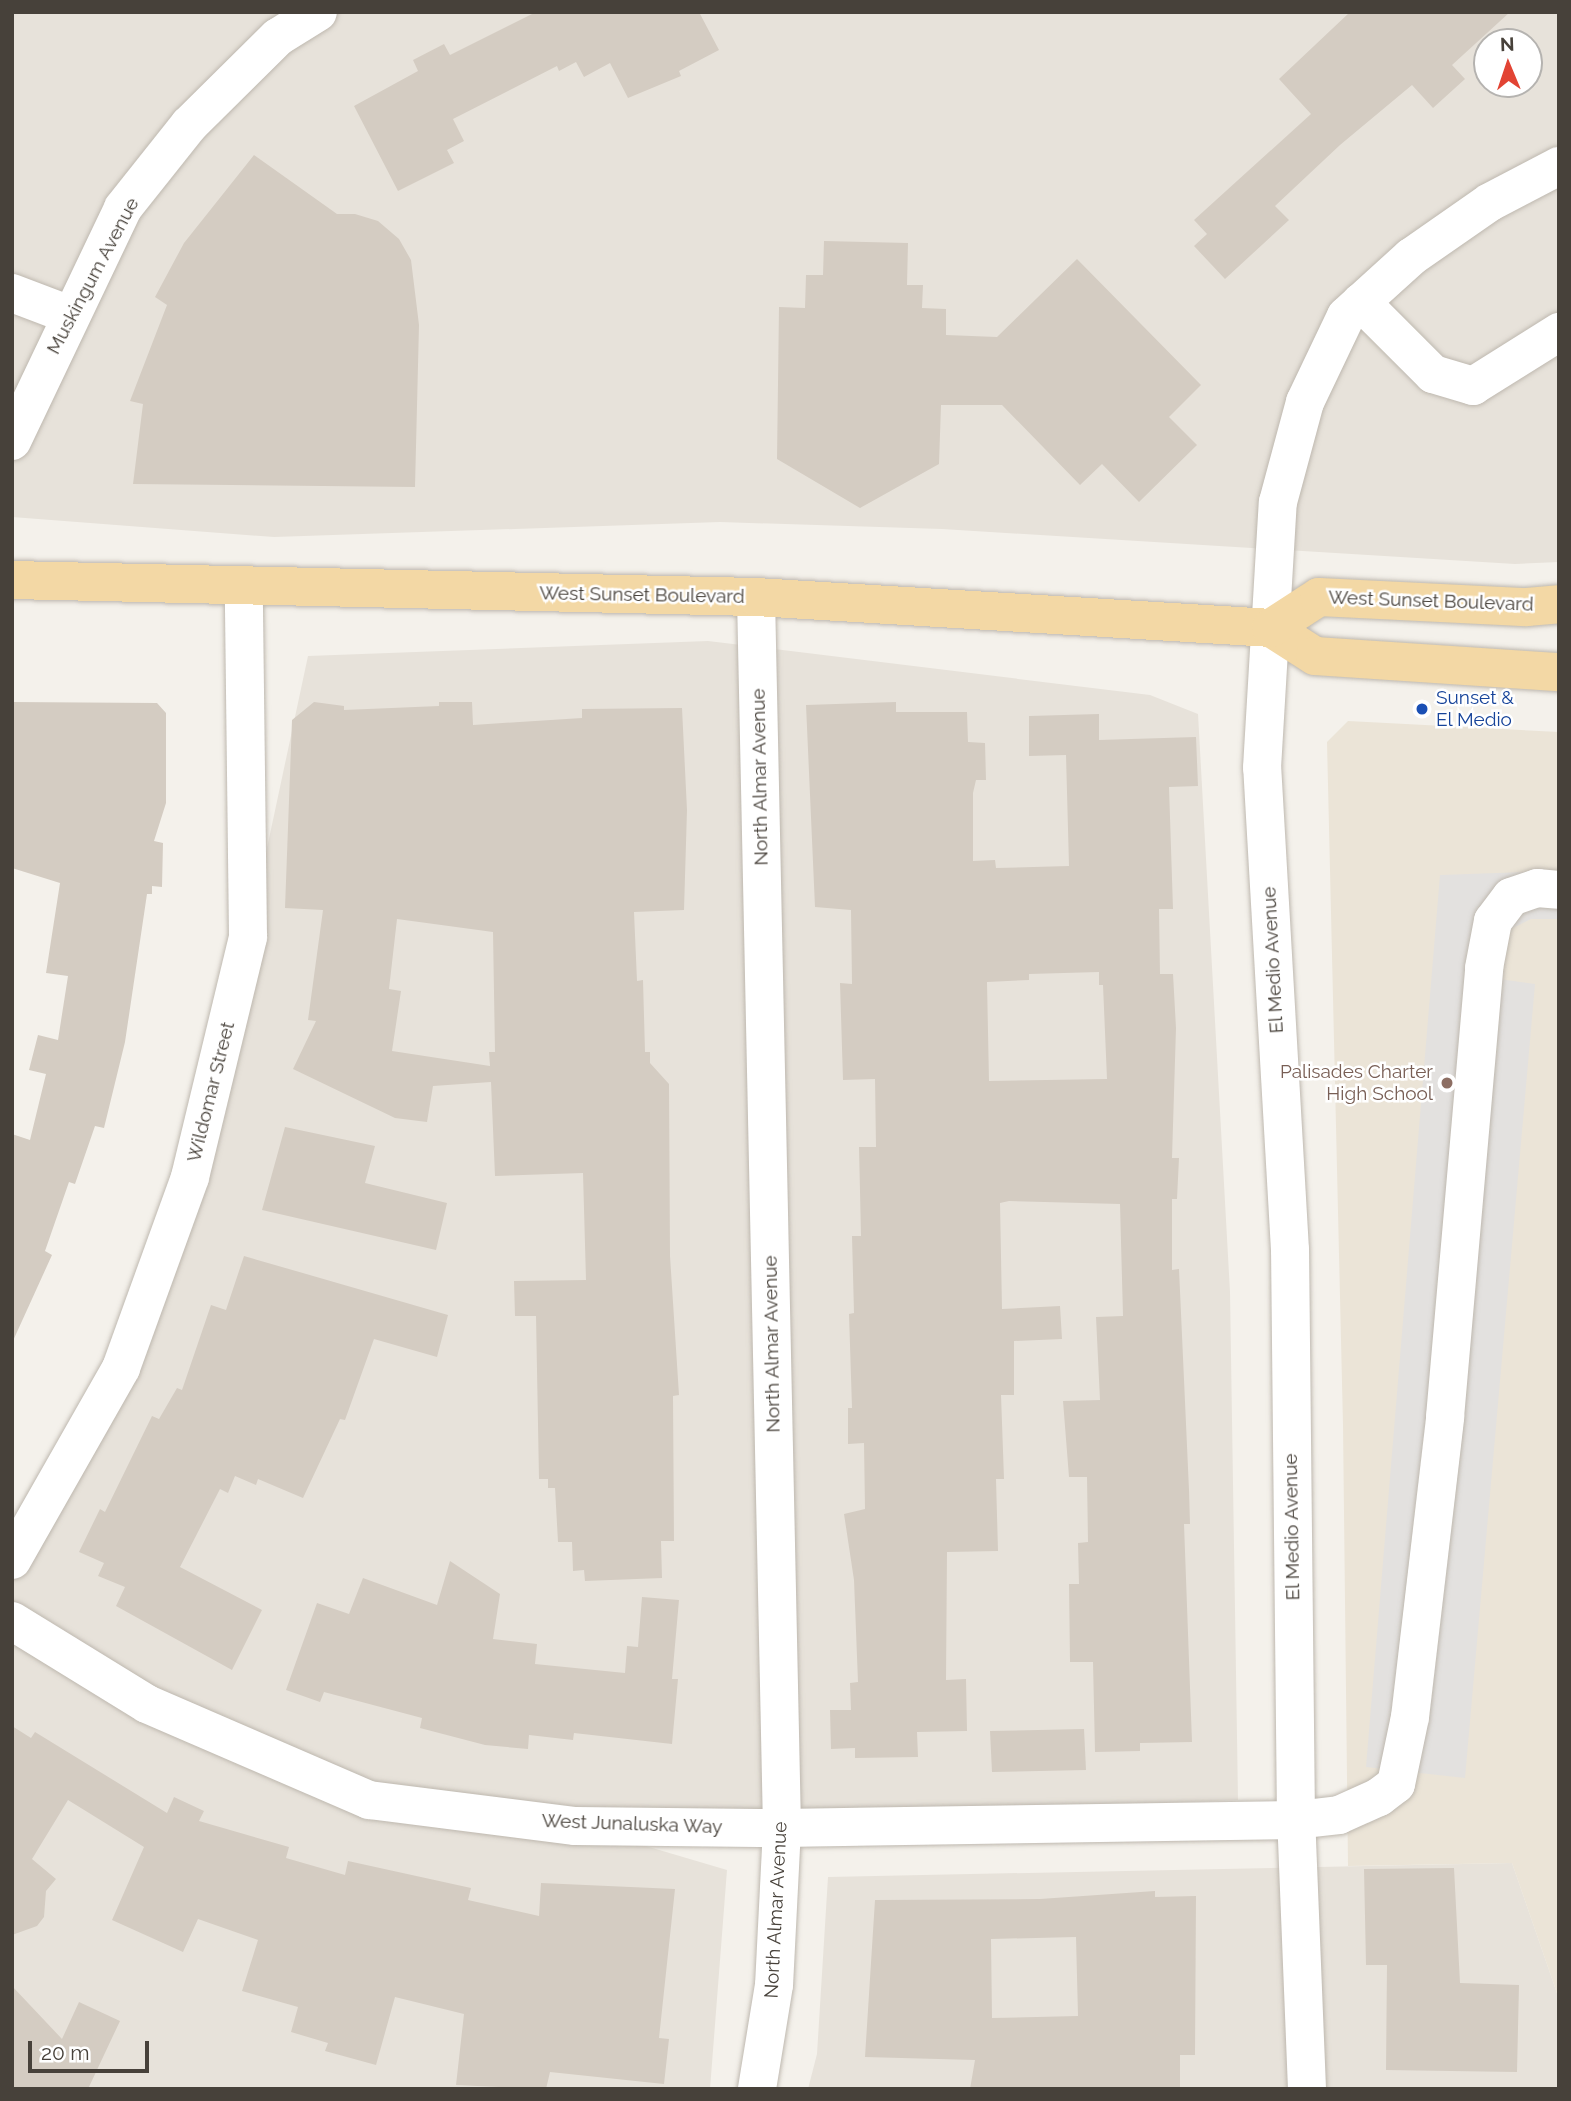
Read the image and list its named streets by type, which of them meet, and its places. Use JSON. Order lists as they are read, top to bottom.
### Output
{
  "streets": {
    "main road": ["West Sunset Boulevard"],
    "street": [
      "Muskingum Avenue",
      "North Almar Avenue",
      "El Medio Avenue",
      "Wildomar Street",
      "West Junaluska Way"
    ]
  },
  "crossings": [
    ["West Sunset Boulevard", "North Almar Avenue"],
    ["West Sunset Boulevard", "El Medio Avenue"],
    ["West Sunset Boulevard", "Wildomar Street"],
    ["North Almar Avenue", "West Junaluska Way"],
    ["El Medio Avenue", "West Junaluska Way"]
  ],
  "places": ["Sunset & El Medio", "Palisades Charter High School"],
  "scale_bar": "20 m",
  "north": "top"
}
